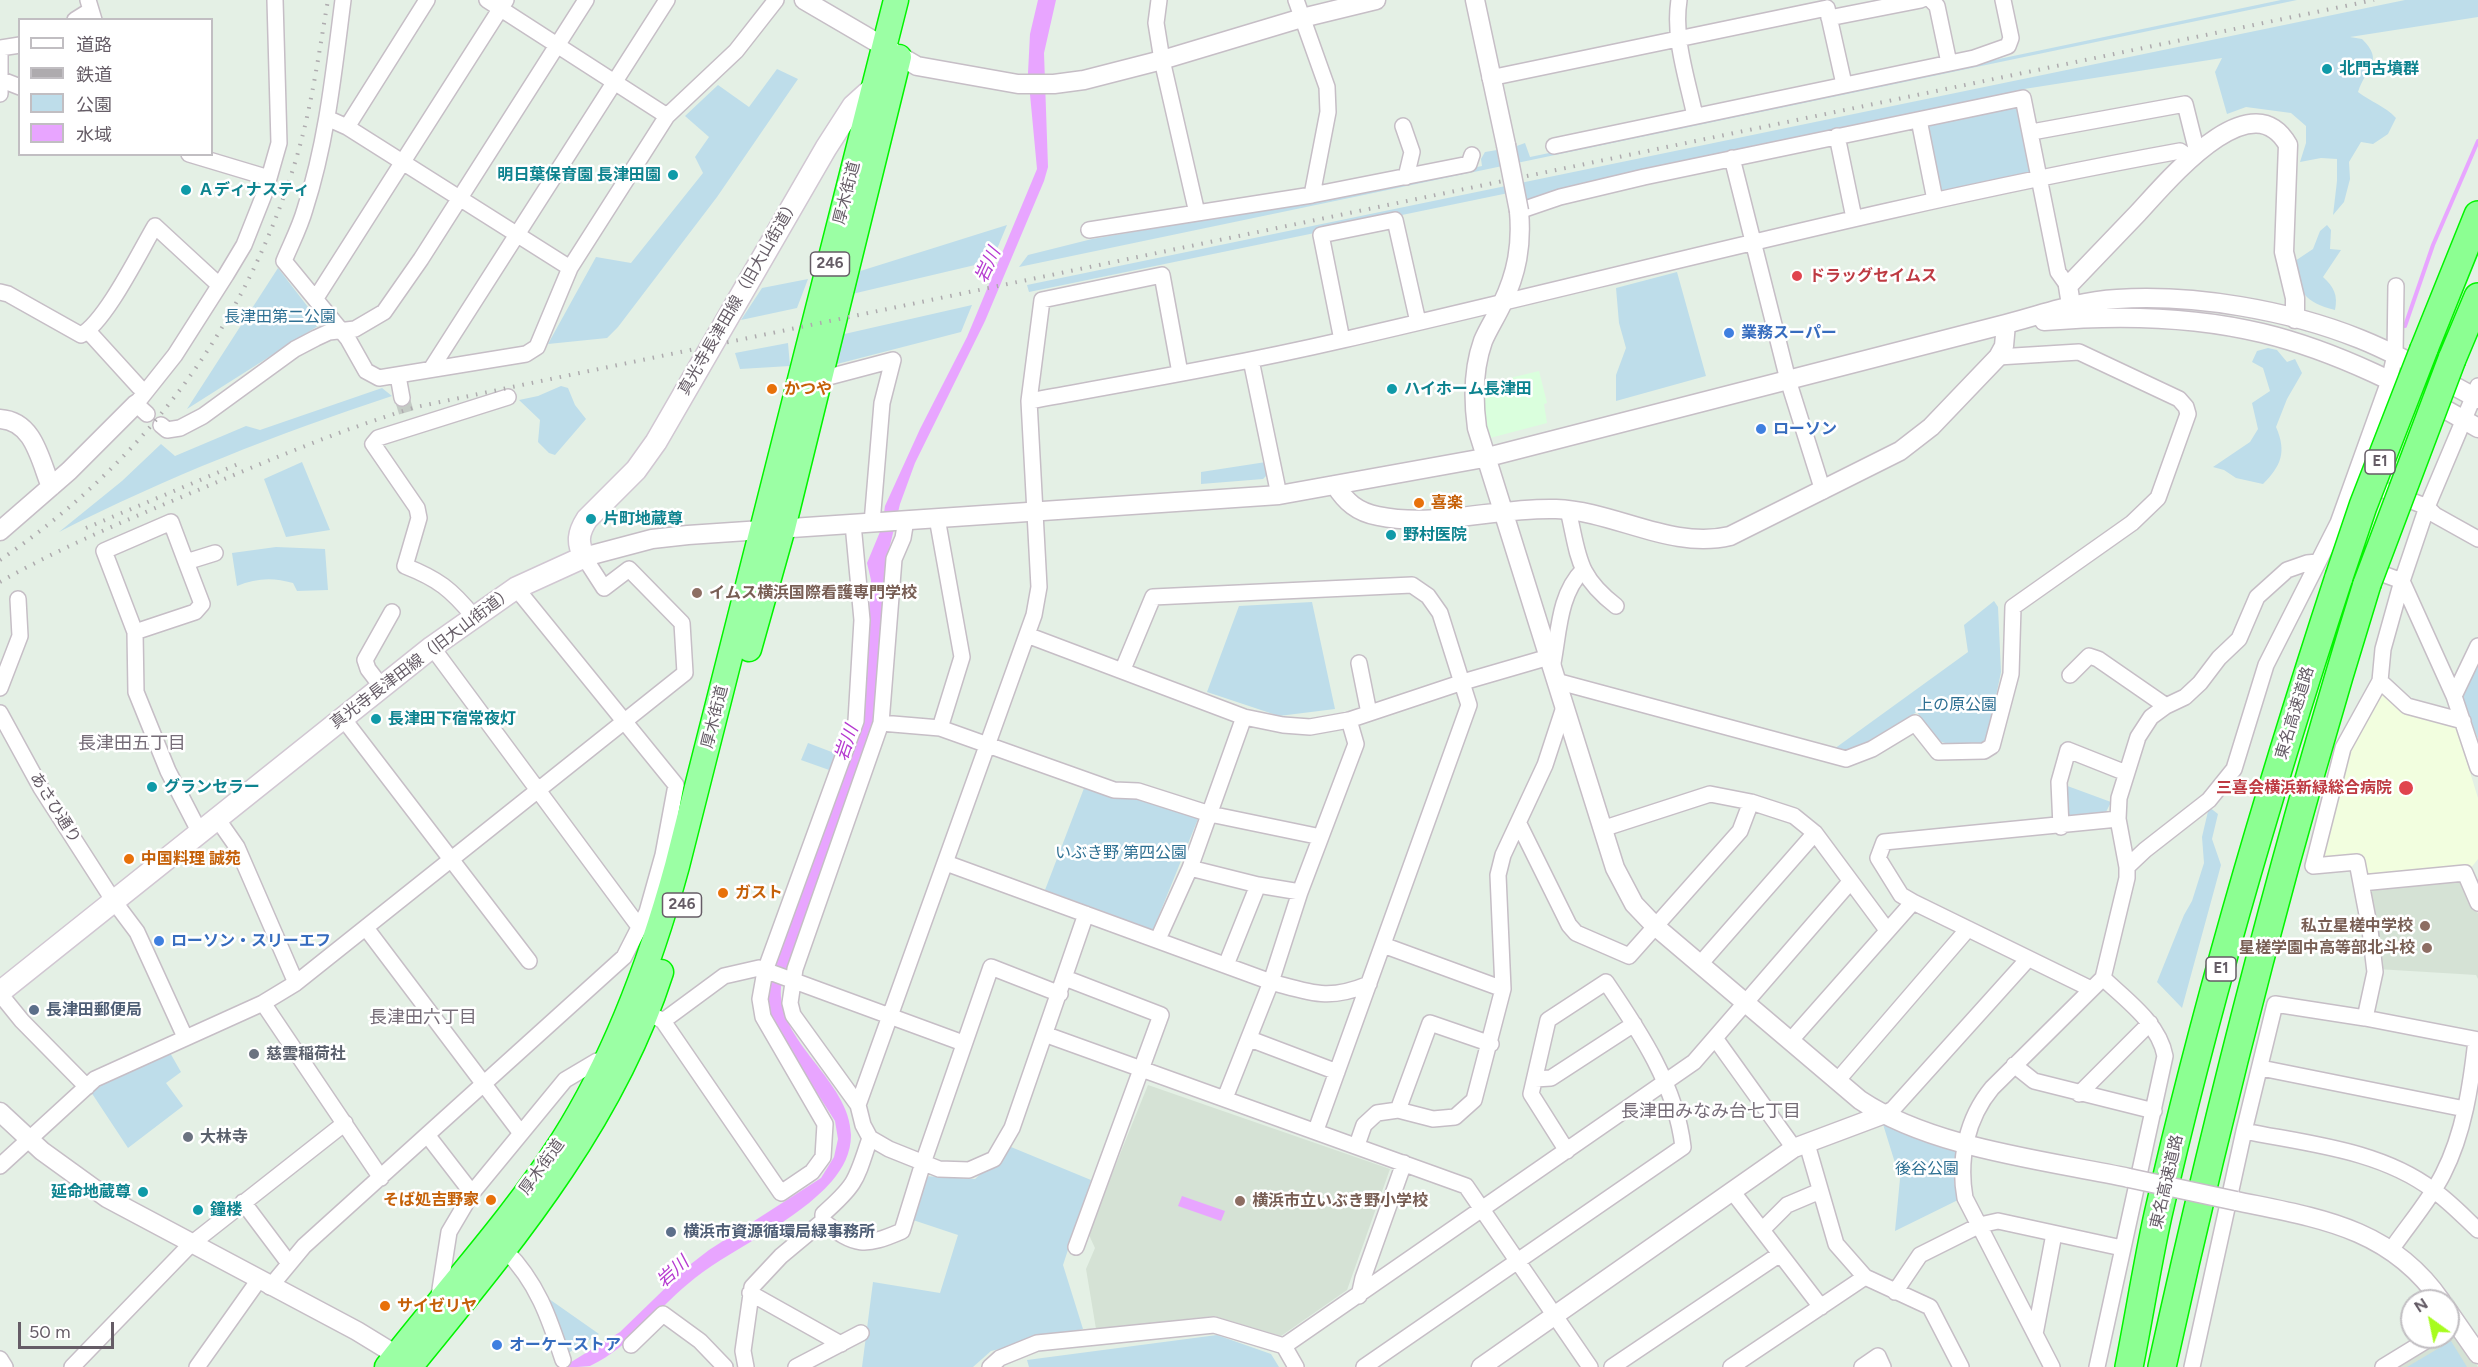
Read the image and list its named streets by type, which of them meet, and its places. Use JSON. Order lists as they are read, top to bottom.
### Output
{
  "streets": {
    "highway": [
      "厚木街道",
      "246",
      "E1",
      "東名高速道路"
    ],
    "main road": ["真光寺長津田線（旧大山街道）"],
    "street": ["あさひ通り"]
  },
  "crossings": [
    ["厚木街道", "真光寺長津田線（旧大山街道）"],
    ["真光寺長津田線（旧大山街道）", "あさひ通り"]
  ],
  "districts": ["長津田五丁目", "長津田六丁目", "長津田みなみ台七丁目"],
  "water": ["岩川"],
  "parks": [
    "長津田第二公園",
    "上の原公園",
    "いぶき野 第四公園",
    "後谷公園"
  ],
  "places": [
    "北門古墳群",
    "明日葉保育園 長津田園",
    "Ａディナスティ",
    "ドラッグセイムス",
    "業務スーパー",
    "かつや",
    "ハイホーム長津田",
    "ローソン",
    "喜楽",
    "片町地蔵尊",
    "野村医院",
    "イムス横浜国際看護専門学校",
    "長津田下宿常夜灯",
    "グランセラー",
    "三喜会横浜新緑総合病院",
    "中国料理 誠苑",
    "ガスト",
    "私立星槎中学校",
    "ローソン・スリーエフ",
    "星槎学園中高等部北斗校",
    "長津田郵便局",
    "慈雲稲荷社",
    "大林寺",
    "延命地蔵尊",
    "そば処吉野家",
    "横浜市立いぶき野小学校",
    "鐘楼",
    "横浜市資源循環局緑事務所",
    "サイゼリヤ",
    "オーケーストア"
  ],
  "legend": [
    "道路",
    "鉄道",
    "公園",
    "水域"
  ],
  "scale_bar": "50 m",
  "north": "top left"
}
